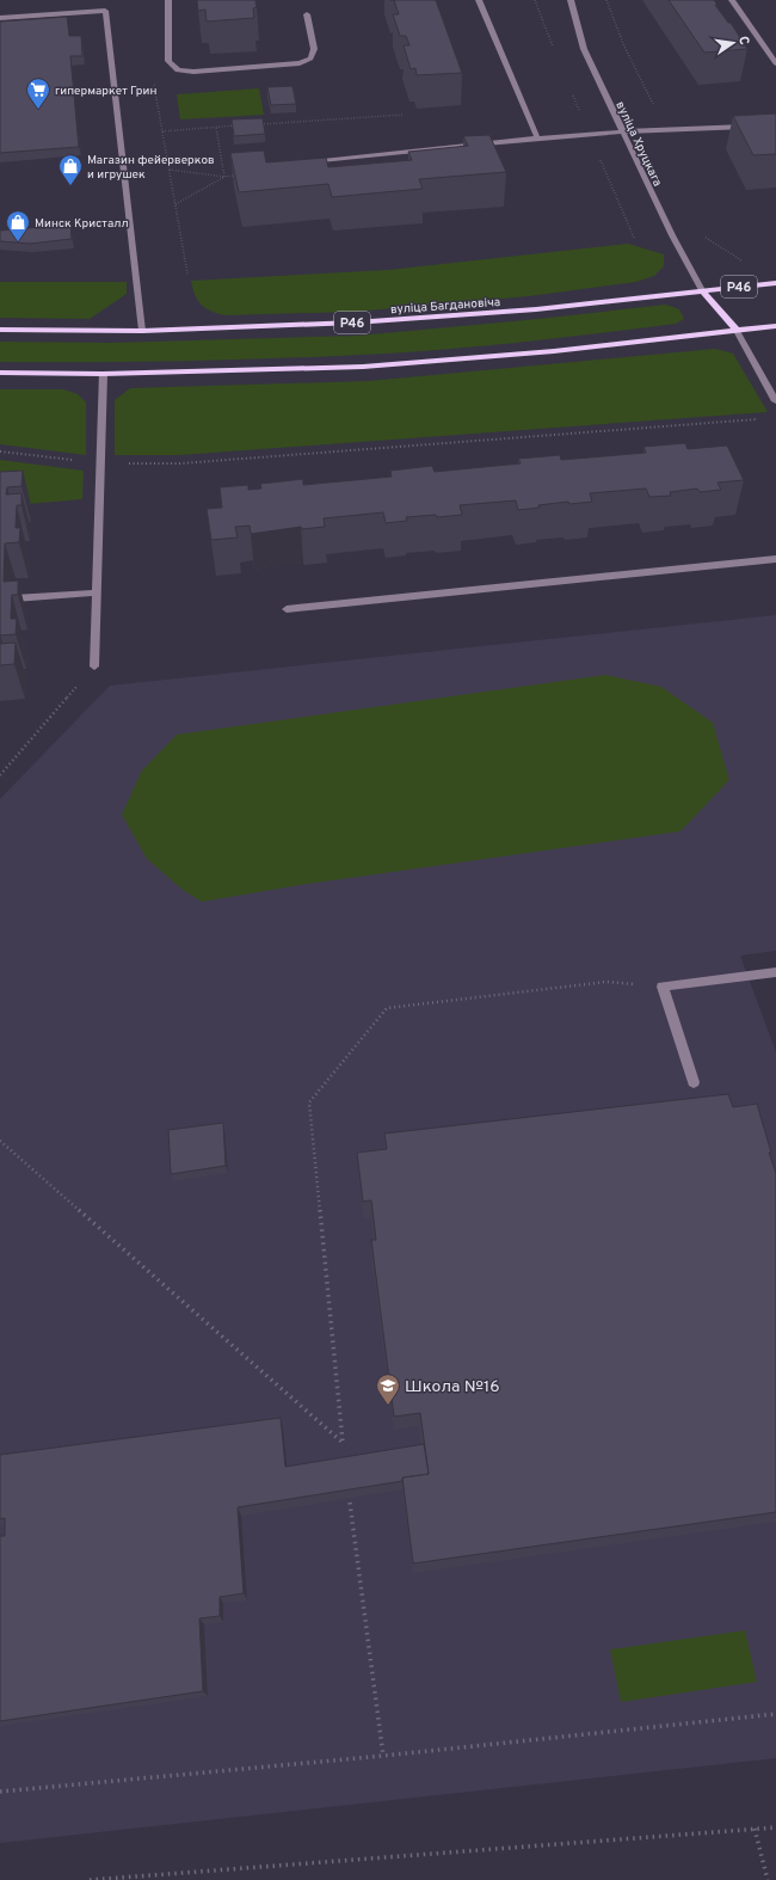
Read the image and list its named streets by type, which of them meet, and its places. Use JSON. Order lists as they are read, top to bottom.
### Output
{
  "streets": {
    "main road": ["Р46", "вуліца Багдановіча"],
    "street": ["вуліца Хруцкага"]
  },
  "crossings": [
    ["вуліца Хруцкага", "вуліца Багдановіча"]
  ],
  "places": {
    "supermarket": ["гипермаркет Грин"],
    "shop": ["Магазин фейерверков и игрушек", "Минск Кристалл"],
    "school or university": ["Школа №16"]
  },
  "north": "right"
}
